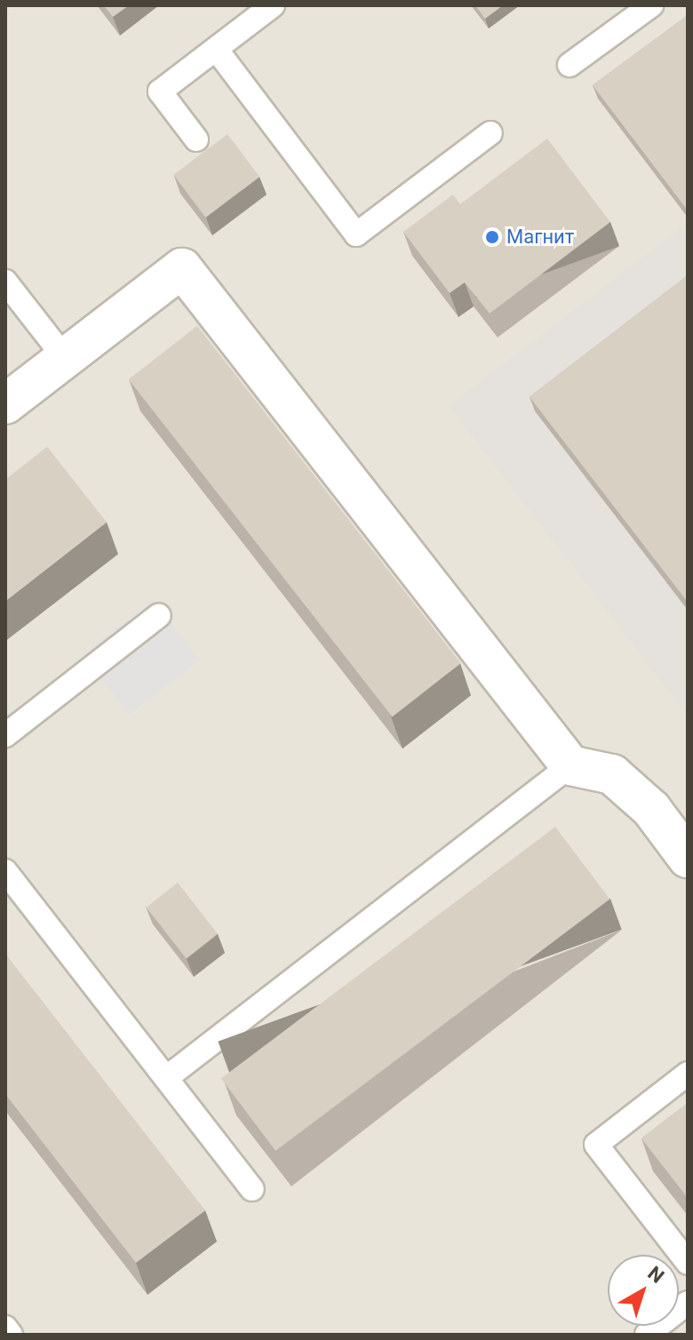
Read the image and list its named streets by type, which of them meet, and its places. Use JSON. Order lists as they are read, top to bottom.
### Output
{
  "places": ["Магнит"],
  "north": "top right"
}
